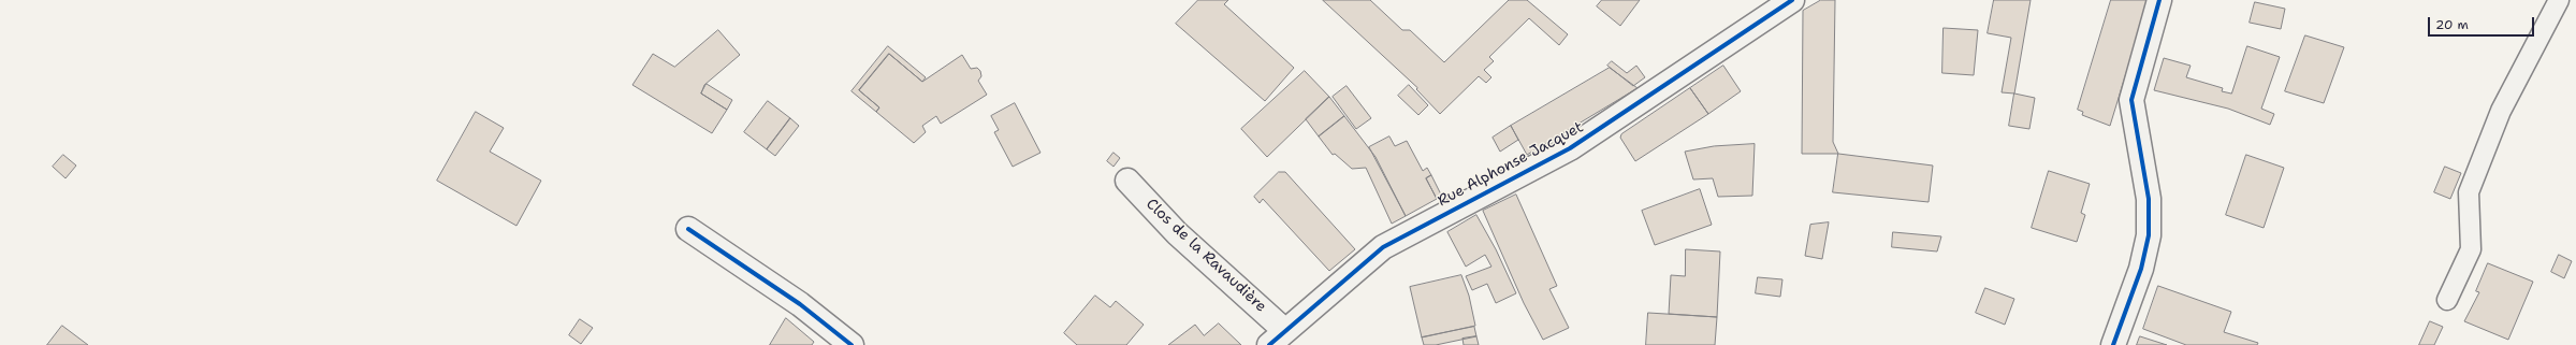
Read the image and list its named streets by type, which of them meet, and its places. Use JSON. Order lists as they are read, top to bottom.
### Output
{
  "streets": {
    "street": ["Rue Alphonse Jacquet", "Clos de la Ravaudière"]
  },
  "crossings": [
    ["Rue Alphonse Jacquet", "Clos de la Ravaudière"]
  ],
  "scale_bar": "20 m"
}
